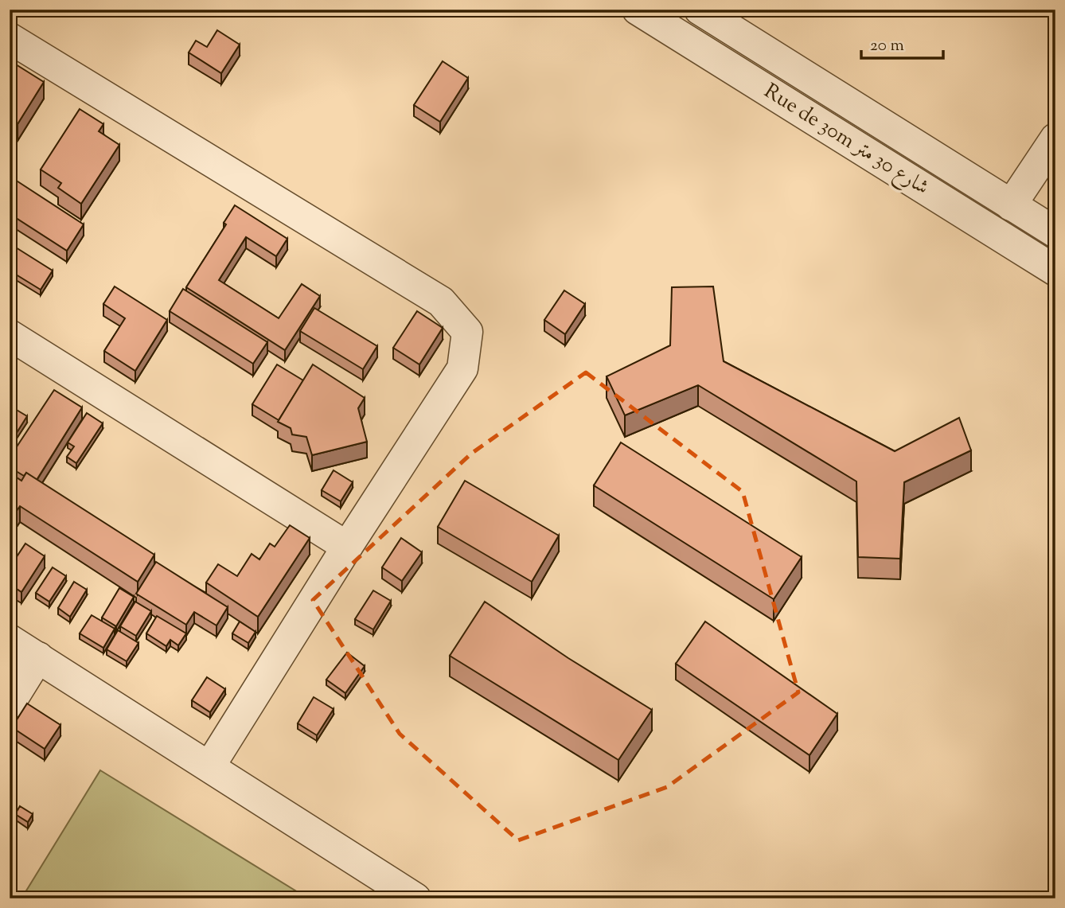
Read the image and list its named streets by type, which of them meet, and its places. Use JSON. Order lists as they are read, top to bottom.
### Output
{
  "streets": {
    "street": ["Rue de 30m شارع 30 متر"]
  },
  "scale_bar": "20 m"
}
